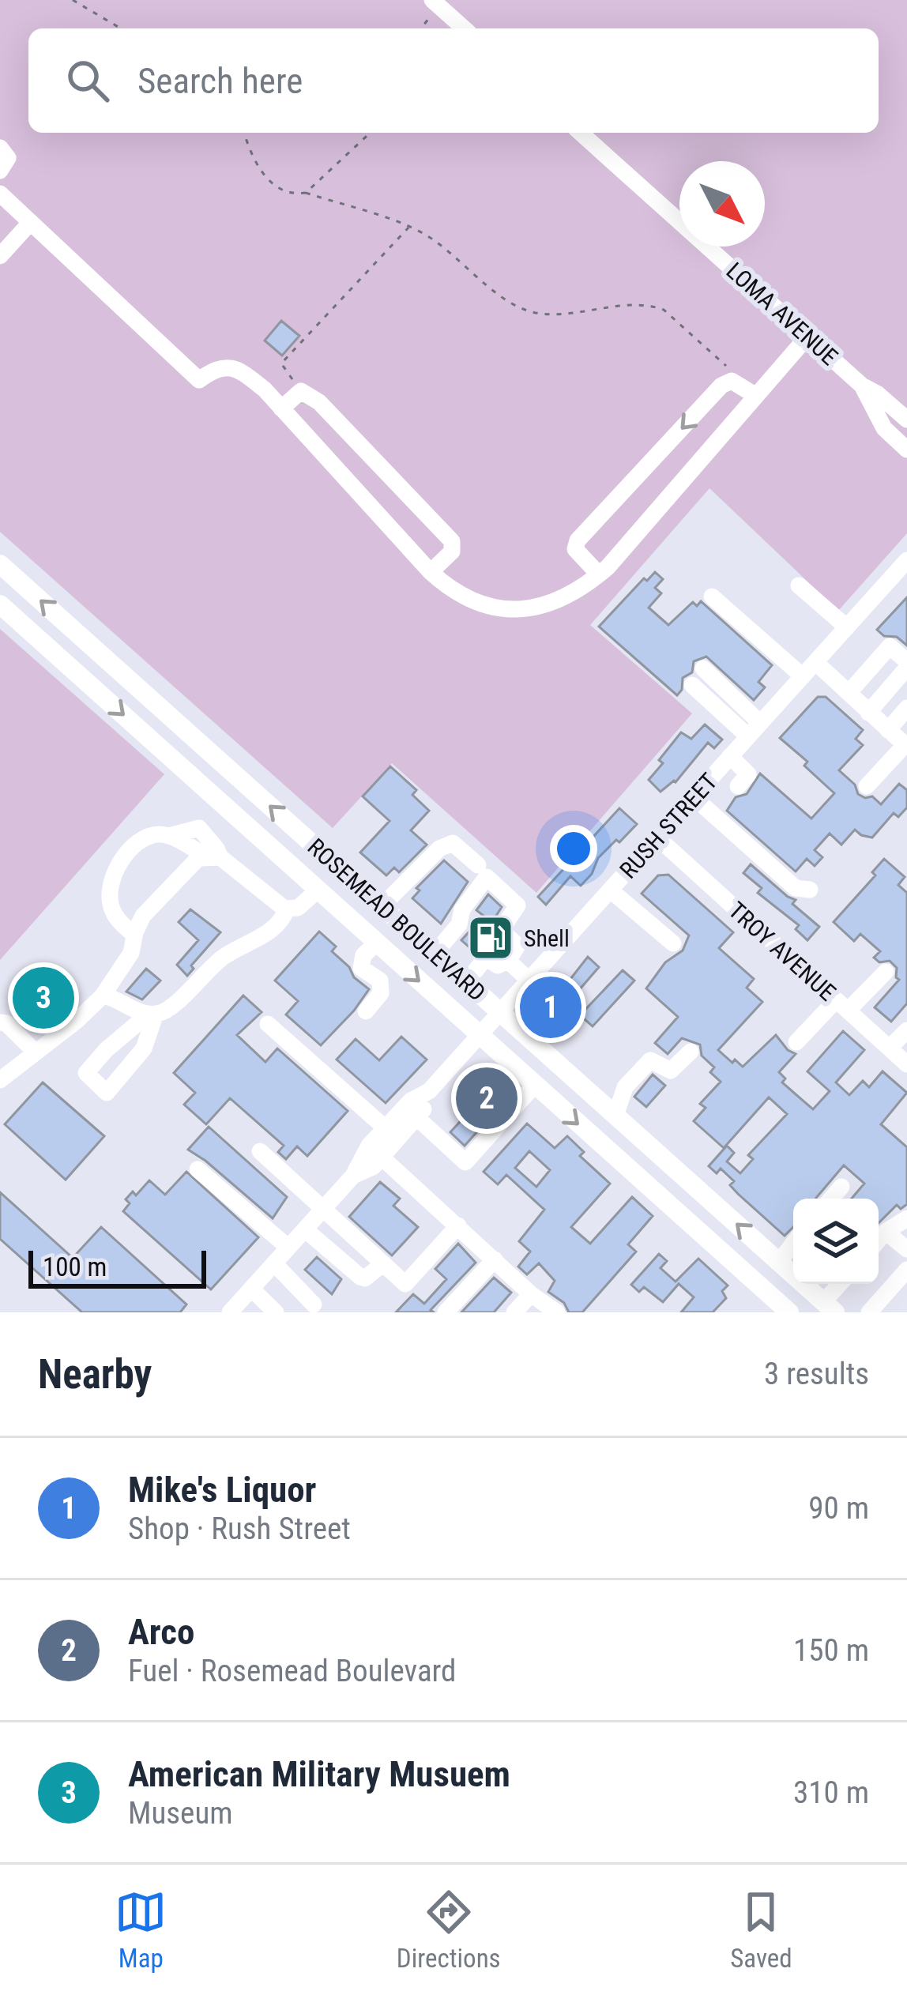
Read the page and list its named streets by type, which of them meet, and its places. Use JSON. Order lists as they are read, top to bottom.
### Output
{
  "streets": {
    "main road": ["ROSEMEAD BOULEVARD"],
    "street": ["LOMA AVENUE", "RUSH STREET", "TROY AVENUE"]
  },
  "crossings": [
    ["RUSH STREET", "ROSEMEAD BOULEVARD"],
    ["RUSH STREET", "TROY AVENUE"]
  ],
  "places": {
    "fuel station": ["Shell"]
  },
  "scale_bar": "100 m",
  "north": "bottom right",
  "page": {
    "search": "Search here",
    "pins": ["3", "1", "2"],
    "scale": "100 m",
    "heading": ["Nearby", "3 results"],
    "list": [
      {
        "mark": "1",
        "name": "Mike's Liquor",
        "note": "Shop · Rush Street",
        "value": "90 m"
      },
      {
        "mark": "2",
        "name": "Arco",
        "note": "Fuel · Rosemead Boulevard",
        "value": "150 m"
      },
      {
        "mark": "3",
        "name": "American Military Musuem",
        "note": "Museum",
        "value": "310 m"
      }
    ],
    "nav": ["Map", "Directions", "Saved"]
  }
}
